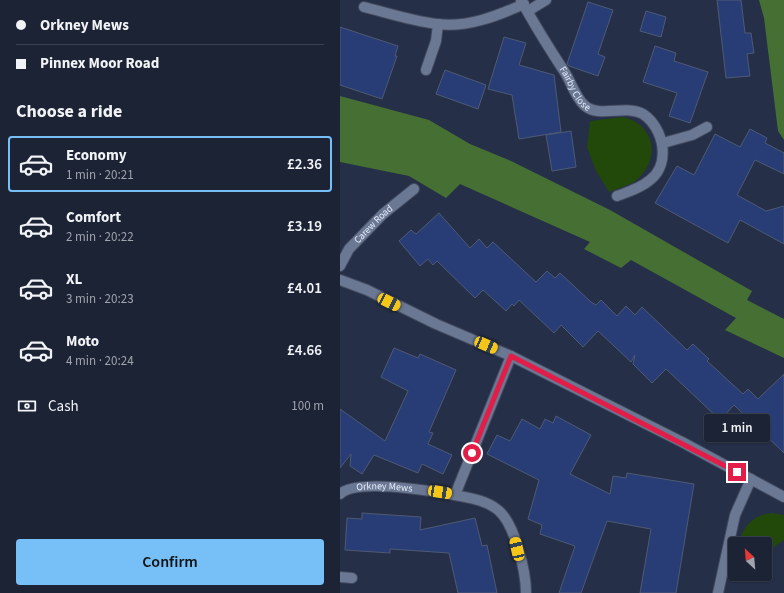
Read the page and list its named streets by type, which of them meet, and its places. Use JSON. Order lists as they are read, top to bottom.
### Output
{
  "streets": {
    "street": ["Fairby Close", "Carew Road", "Orkney Mews"]
  },
  "north": "top left",
  "page": {
    "banner": ["Orkney Mews", "Pinnex Moor Road"],
    "heading": "Choose a ride",
    "list": [
      {
        "name": "Economy",
        "note": "1 min · 20:21",
        "value": "£2.36"
      },
      {
        "name": "Comfort",
        "note": "2 min · 20:22",
        "value": "£3.19"
      },
      {
        "name": "XL",
        "note": "3 min · 20:23",
        "value": "£4.01"
      },
      {
        "name": "Moto",
        "note": "4 min · 20:24",
        "value": "£4.66"
      }
    ],
    "pay": ["Cash", "100 m"],
    "bubble": "1 min",
    "buttons": "Confirm"
  }
}
